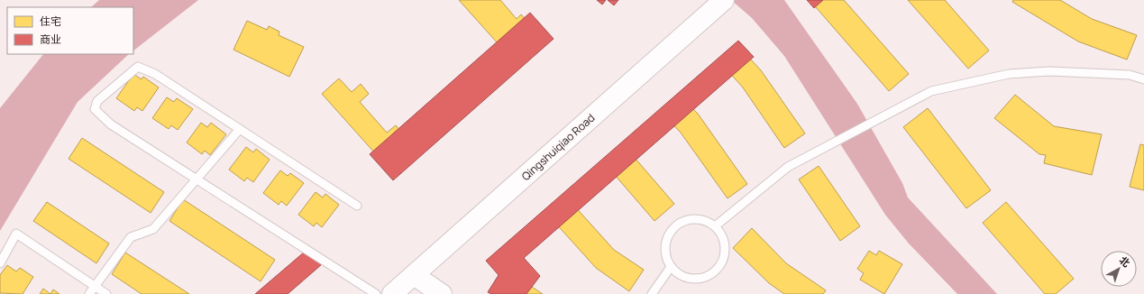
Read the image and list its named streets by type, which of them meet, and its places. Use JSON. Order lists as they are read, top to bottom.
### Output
{
  "streets": {
    "street": ["Qingshuiqiao Road"]
  },
  "legend": ["住宅", "商业"],
  "north": "top right"
}
